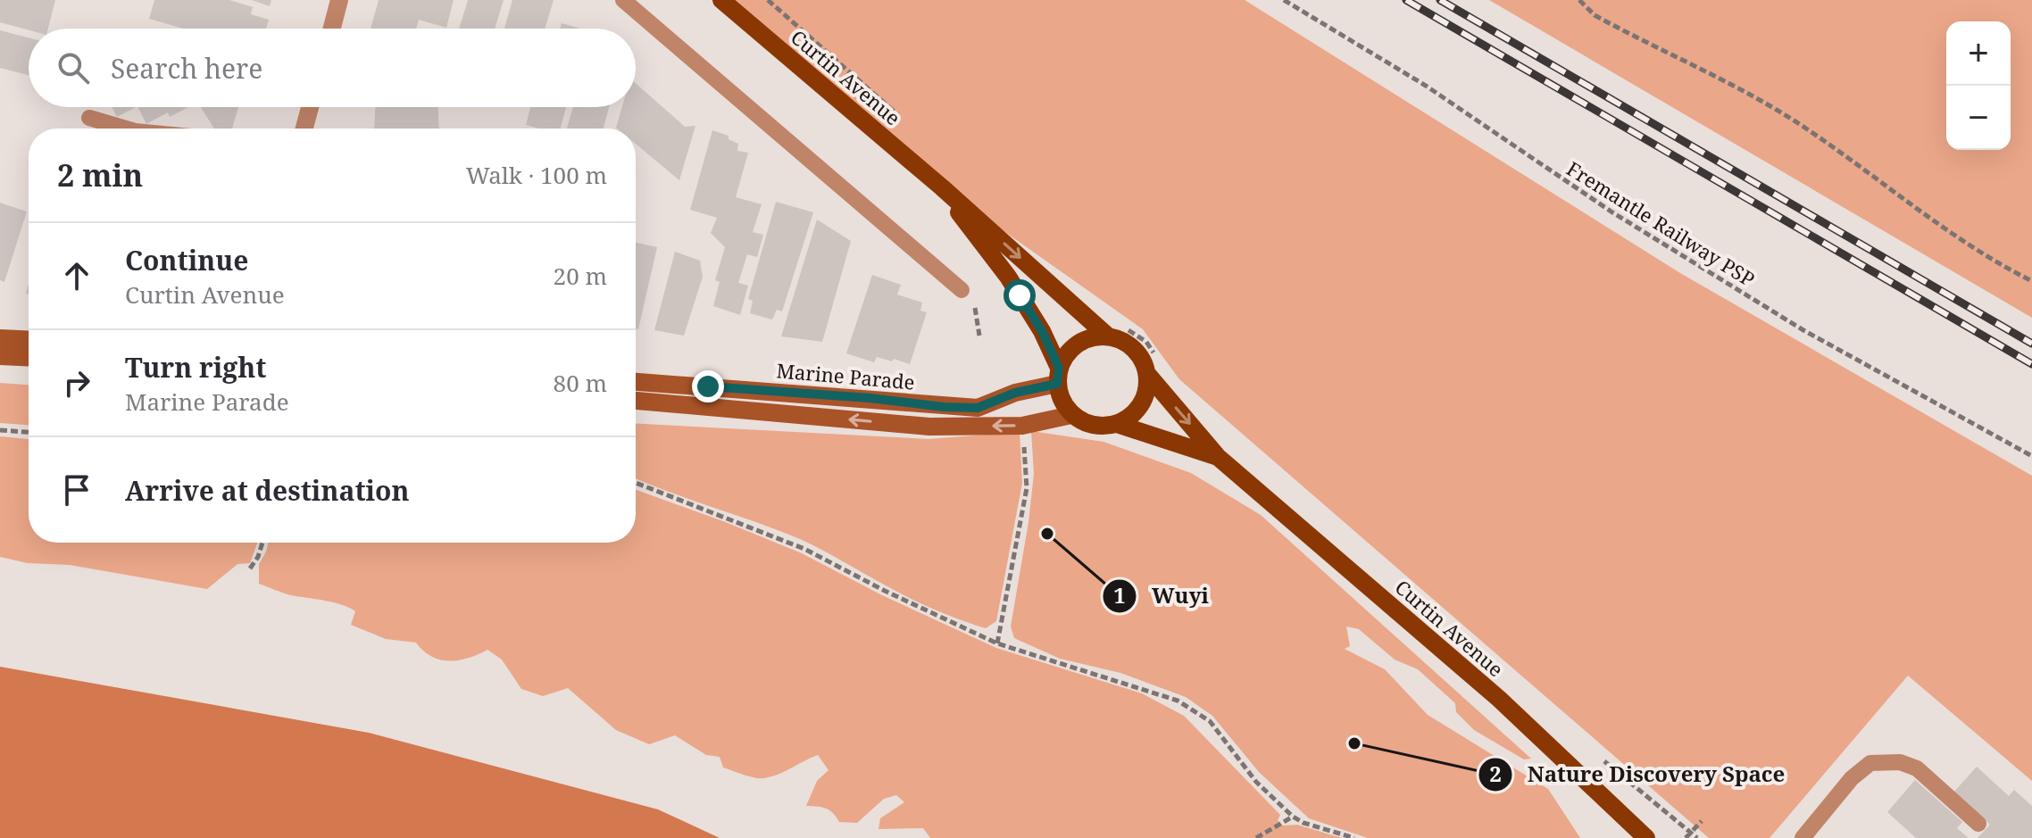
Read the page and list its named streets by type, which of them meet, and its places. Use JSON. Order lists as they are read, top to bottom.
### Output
{
  "streets": {
    "main road": ["Curtin Avenue", "Marine Parade"],
    "path": ["Fremantle Railway PSP"]
  },
  "crossings": [
    ["Curtin Avenue", "Marine Parade"]
  ],
  "places": ["Wuyi", "Nature Discovery Space"],
  "page": {
    "map_buttons": ["+", "−"],
    "search": "Search here",
    "heading": ["2 min", "Walk · 100 m"],
    "list": [
      ["Continue", "Curtin Avenue", "20 m"],
      ["Turn right", "Marine Parade", "80 m"],
      "Arrive at destination"
    ]
  }
}
